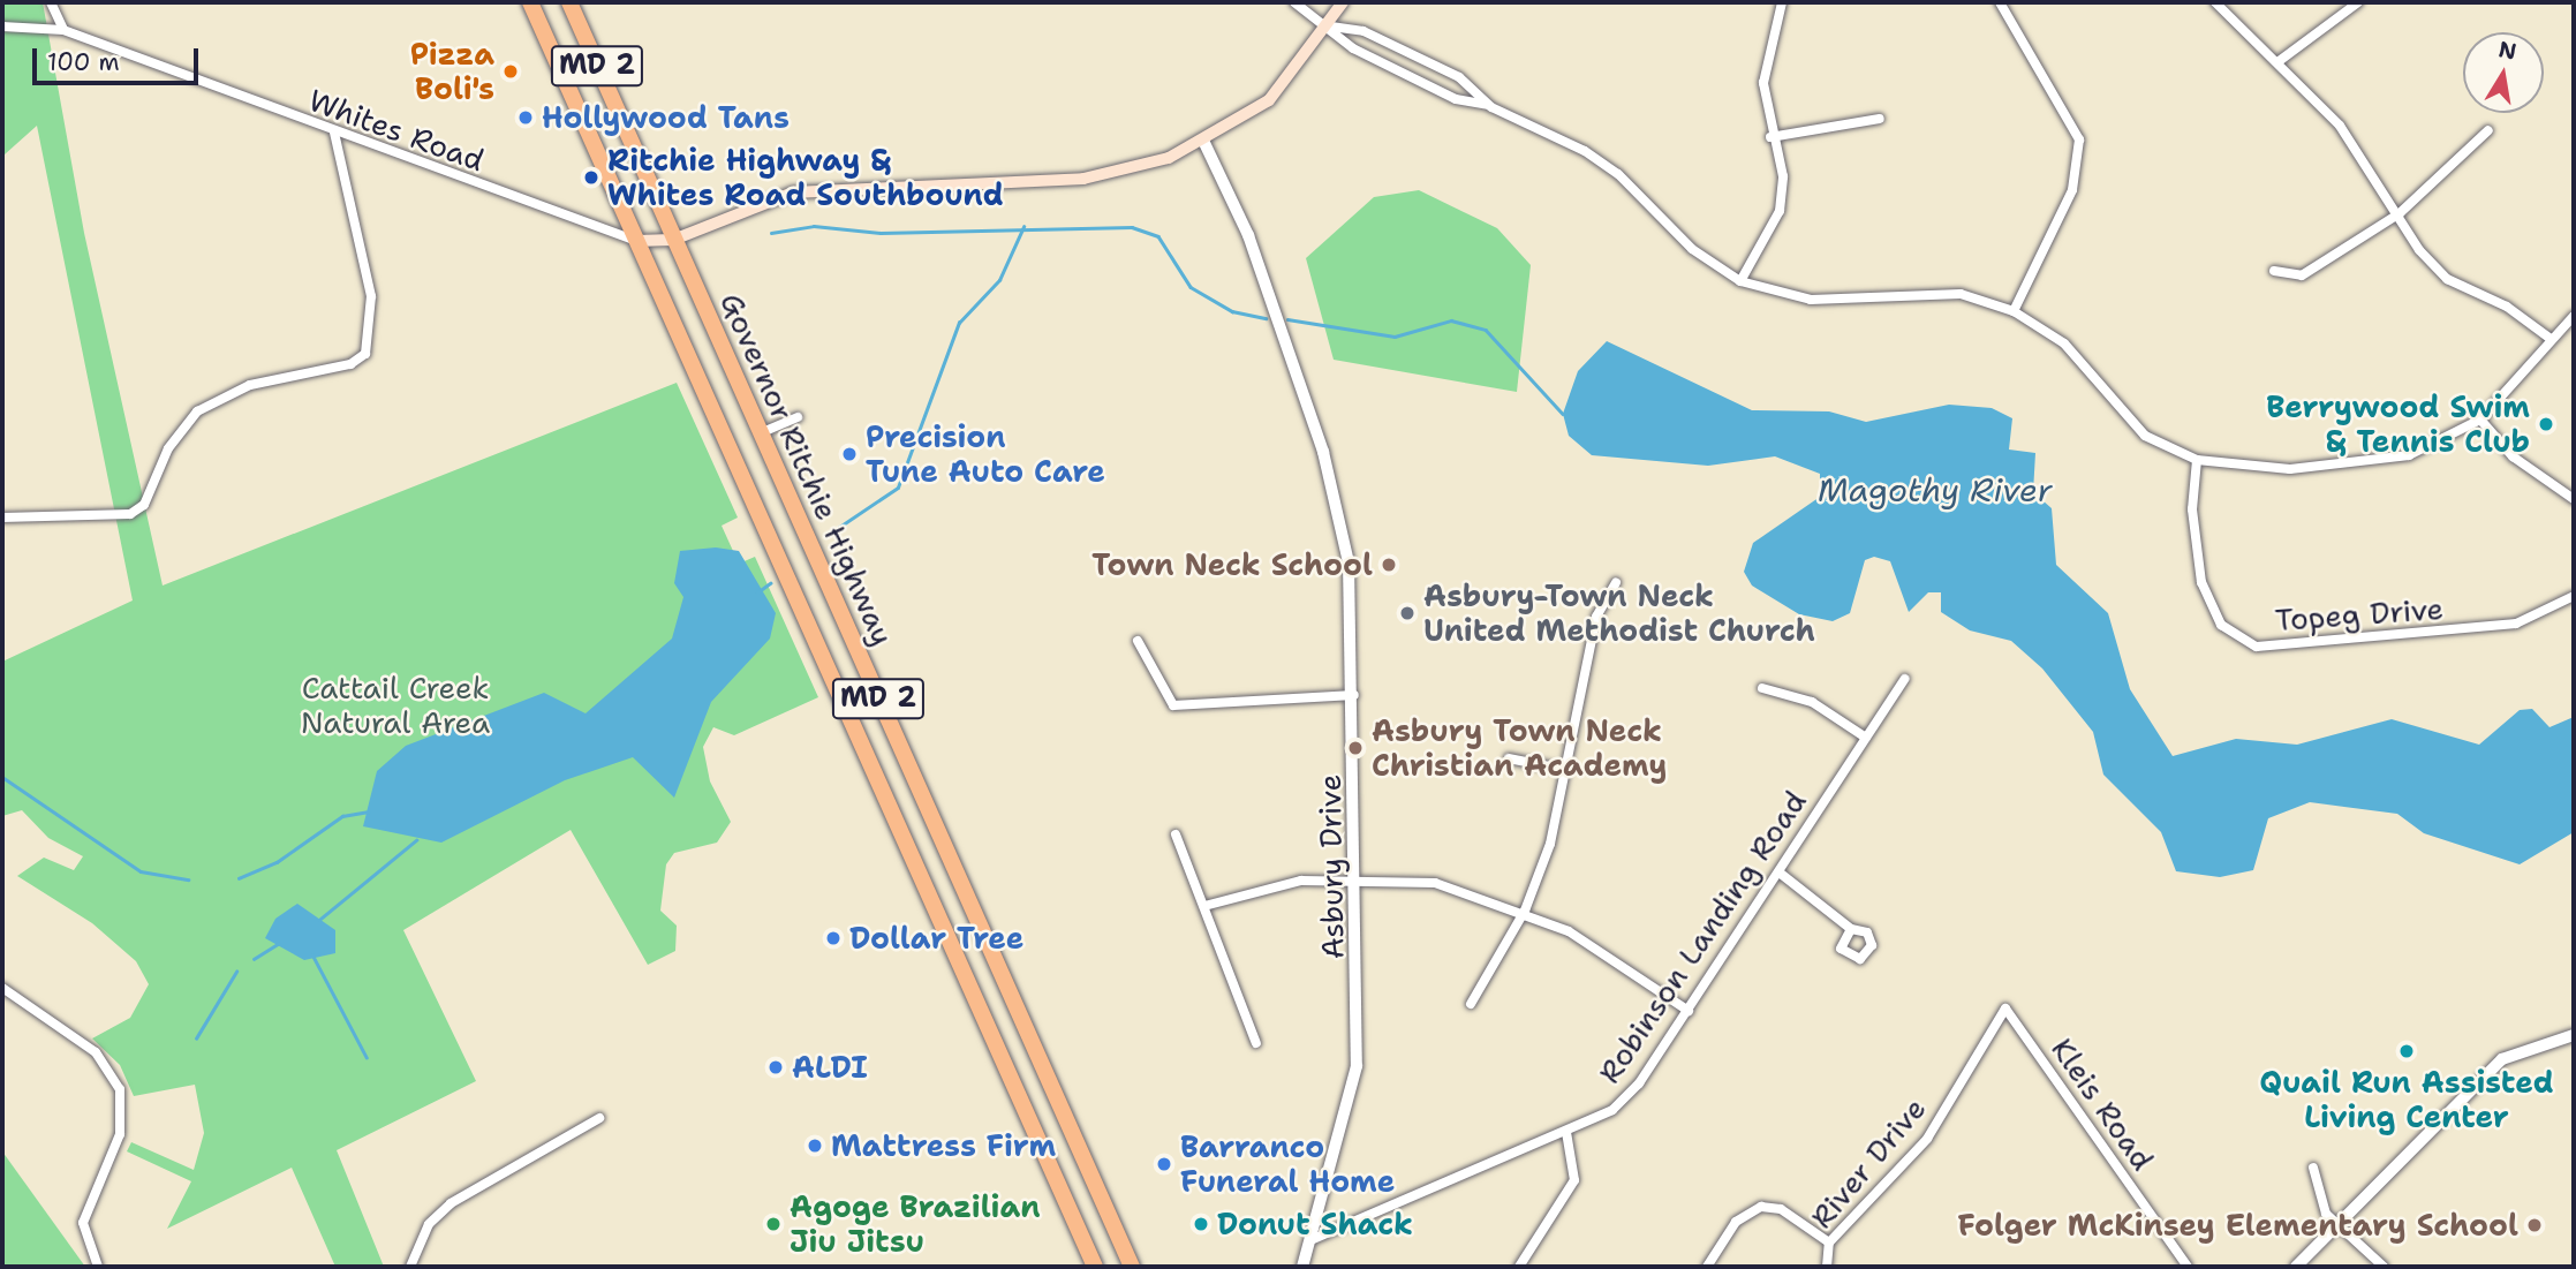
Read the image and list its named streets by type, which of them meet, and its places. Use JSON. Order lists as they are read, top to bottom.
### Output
{
  "streets": {
    "highway": ["MD 2", "Governor Ritchie Highway"],
    "street": [
      "Whites Road",
      "Topeg Drive",
      "Asbury Drive",
      "Robinson Landing Road",
      "Kleis Road",
      "River Drive"
    ]
  },
  "crossings": [
    ["MD 2", "Whites Road"],
    ["MD 2", "Governor Ritchie Highway"],
    ["Whites Road", "Governor Ritchie Highway"],
    ["Asbury Drive", "Robinson Landing Road"],
    ["Kleis Road", "River Drive"]
  ],
  "water": ["Magothy River"],
  "parks": ["Cattail Creek Natural Area"],
  "places": [
    "Pizza Boli's",
    "Hollywood Tans",
    "Ritchie Highway & Whites Road Southbound",
    "Berrywood Swim & Tennis Club",
    "Precision Tune Auto Care",
    "Town Neck School",
    "Asbury-Town Neck United Methodist Church",
    "Asbury Town Neck Christian Academy",
    "Dollar Tree",
    "Quail Run Assisted Living Center",
    "ALDI",
    "Mattress Firm",
    "Barranco Funeral Home",
    "Agoge Brazilian Jiu Jitsu",
    "Donut Shack",
    "Folger McKinsey Elementary School"
  ],
  "scale_bar": "100 m",
  "north": "top"
}
